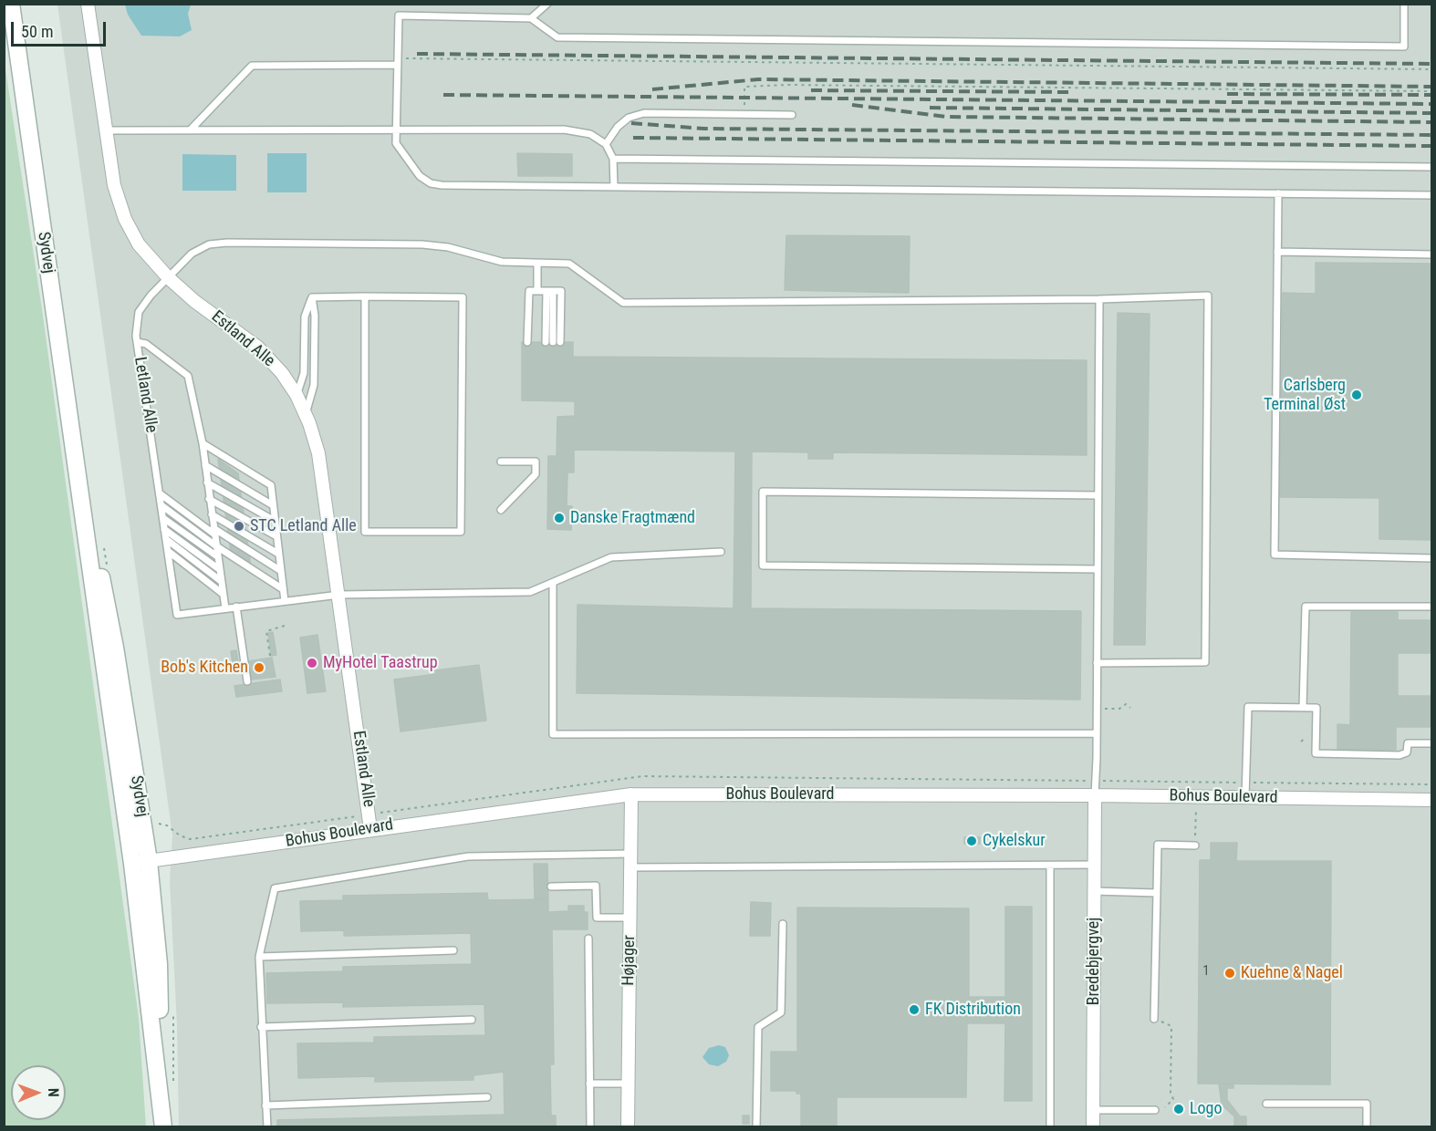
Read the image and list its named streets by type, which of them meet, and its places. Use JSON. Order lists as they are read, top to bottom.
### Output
{
  "streets": {
    "main road": ["Sydvej"],
    "street": [
      "Estland Alle",
      "Bohus Boulevard",
      "Højager",
      "Bredebjergvej"
    ],
    "lane": ["Letland Alle"]
  },
  "crossings": [
    ["Sydvej", "Bohus Boulevard"],
    ["Estland Alle", "Letland Alle"],
    ["Estland Alle", "Bohus Boulevard"],
    ["Bohus Boulevard", "Højager"],
    ["Bohus Boulevard", "Bredebjergvej"]
  ],
  "places": [
    "Carlsberg Terminal Øst",
    "Danske Fragtmænd",
    "STC Letland Alle",
    "MyHotel Taastrup",
    "Bob's Kitchen",
    "Cykelskur",
    "Kuehne & Nagel",
    "FK Distribution",
    "Logo"
  ],
  "house_numbers": ["1"],
  "scale_bar": "50 m",
  "north": "right"
}
